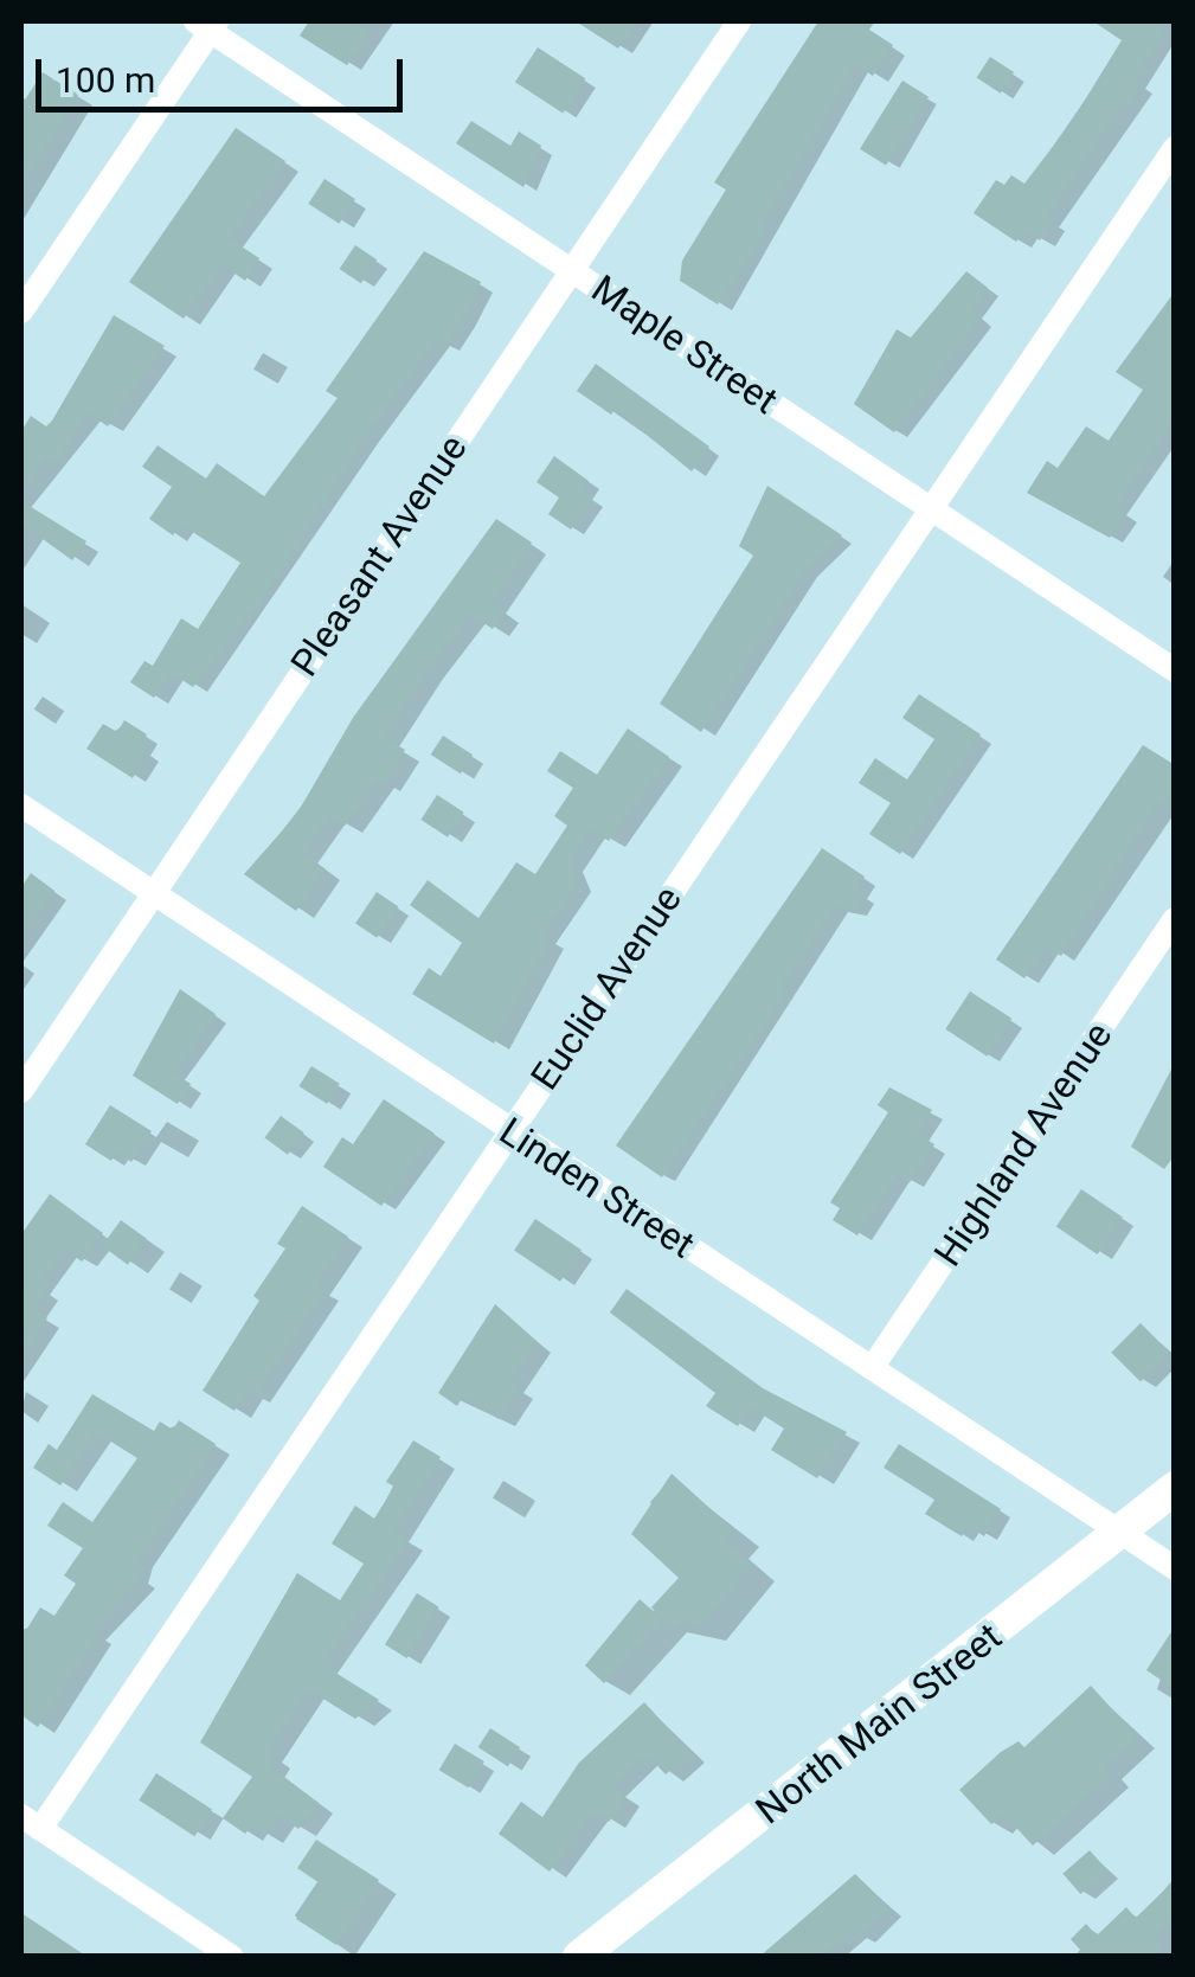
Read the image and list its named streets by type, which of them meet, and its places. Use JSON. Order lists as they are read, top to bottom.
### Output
{
  "streets": {
    "street": [
      "Maple Street",
      "Pleasant Avenue",
      "Euclid Avenue",
      "Highland Avenue",
      "Linden Street",
      "North Main Street"
    ]
  },
  "crossings": [
    ["Maple Street", "Pleasant Avenue"],
    ["Maple Street", "Euclid Avenue"],
    ["Pleasant Avenue", "Linden Street"],
    ["Euclid Avenue", "Linden Street"],
    ["Highland Avenue", "Linden Street"],
    ["Linden Street", "North Main Street"]
  ],
  "scale_bar": "100 m"
}
